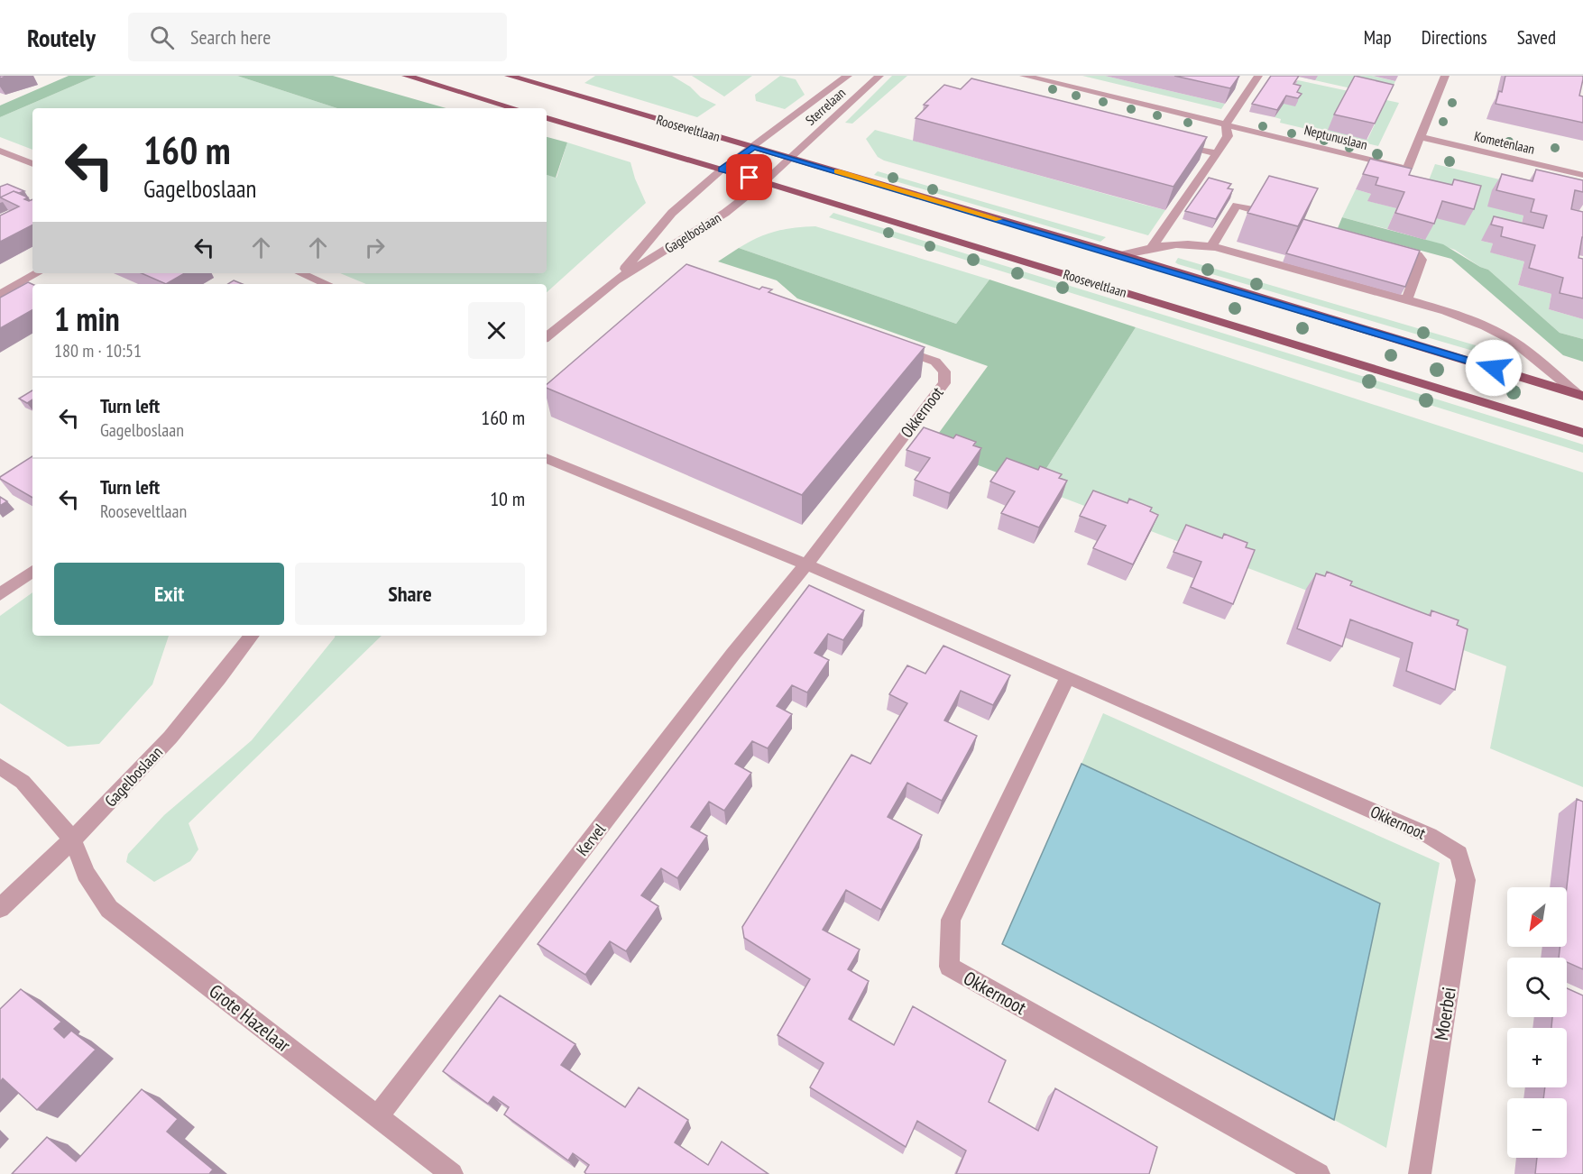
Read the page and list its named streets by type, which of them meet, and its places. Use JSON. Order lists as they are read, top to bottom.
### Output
{
  "streets": {
    "main road": ["Rooseveltlaan"],
    "street": [
      "Sterrelaan",
      "Neptunuslaan",
      "Kometenlaan",
      "Gagelboslaan",
      "Okkernoot",
      "Kervel",
      "Moerbei",
      "Grote Hazelaar"
    ]
  },
  "crossings": [
    ["Sterrelaan", "Rooseveltlaan"],
    ["Sterrelaan", "Gagelboslaan"],
    ["Rooseveltlaan", "Gagelboslaan"],
    ["Neptunuslaan", "Kometenlaan"],
    ["Gagelboslaan", "Grote Hazelaar"],
    ["Okkernoot", "Kervel"],
    ["Okkernoot", "Moerbei"],
    ["Kervel", "Grote Hazelaar"]
  ],
  "north": "bottom left",
  "page": {
    "header": "Routely",
    "search": "Search here",
    "nav": ["Map", "Directions", "Saved"],
    "turn": ["160 m", "Gagelboslaan"],
    "heading": ["1 min", "180 m · 10:51"],
    "list": [
      {
        "name": "Turn left",
        "note": "Gagelboslaan",
        "value": "160 m"
      },
      {
        "name": "Turn left",
        "note": "Rooseveltlaan",
        "value": "10 m"
      }
    ],
    "buttons": ["Exit", "Share"],
    "map_buttons": ["+", "−"]
  }
}
